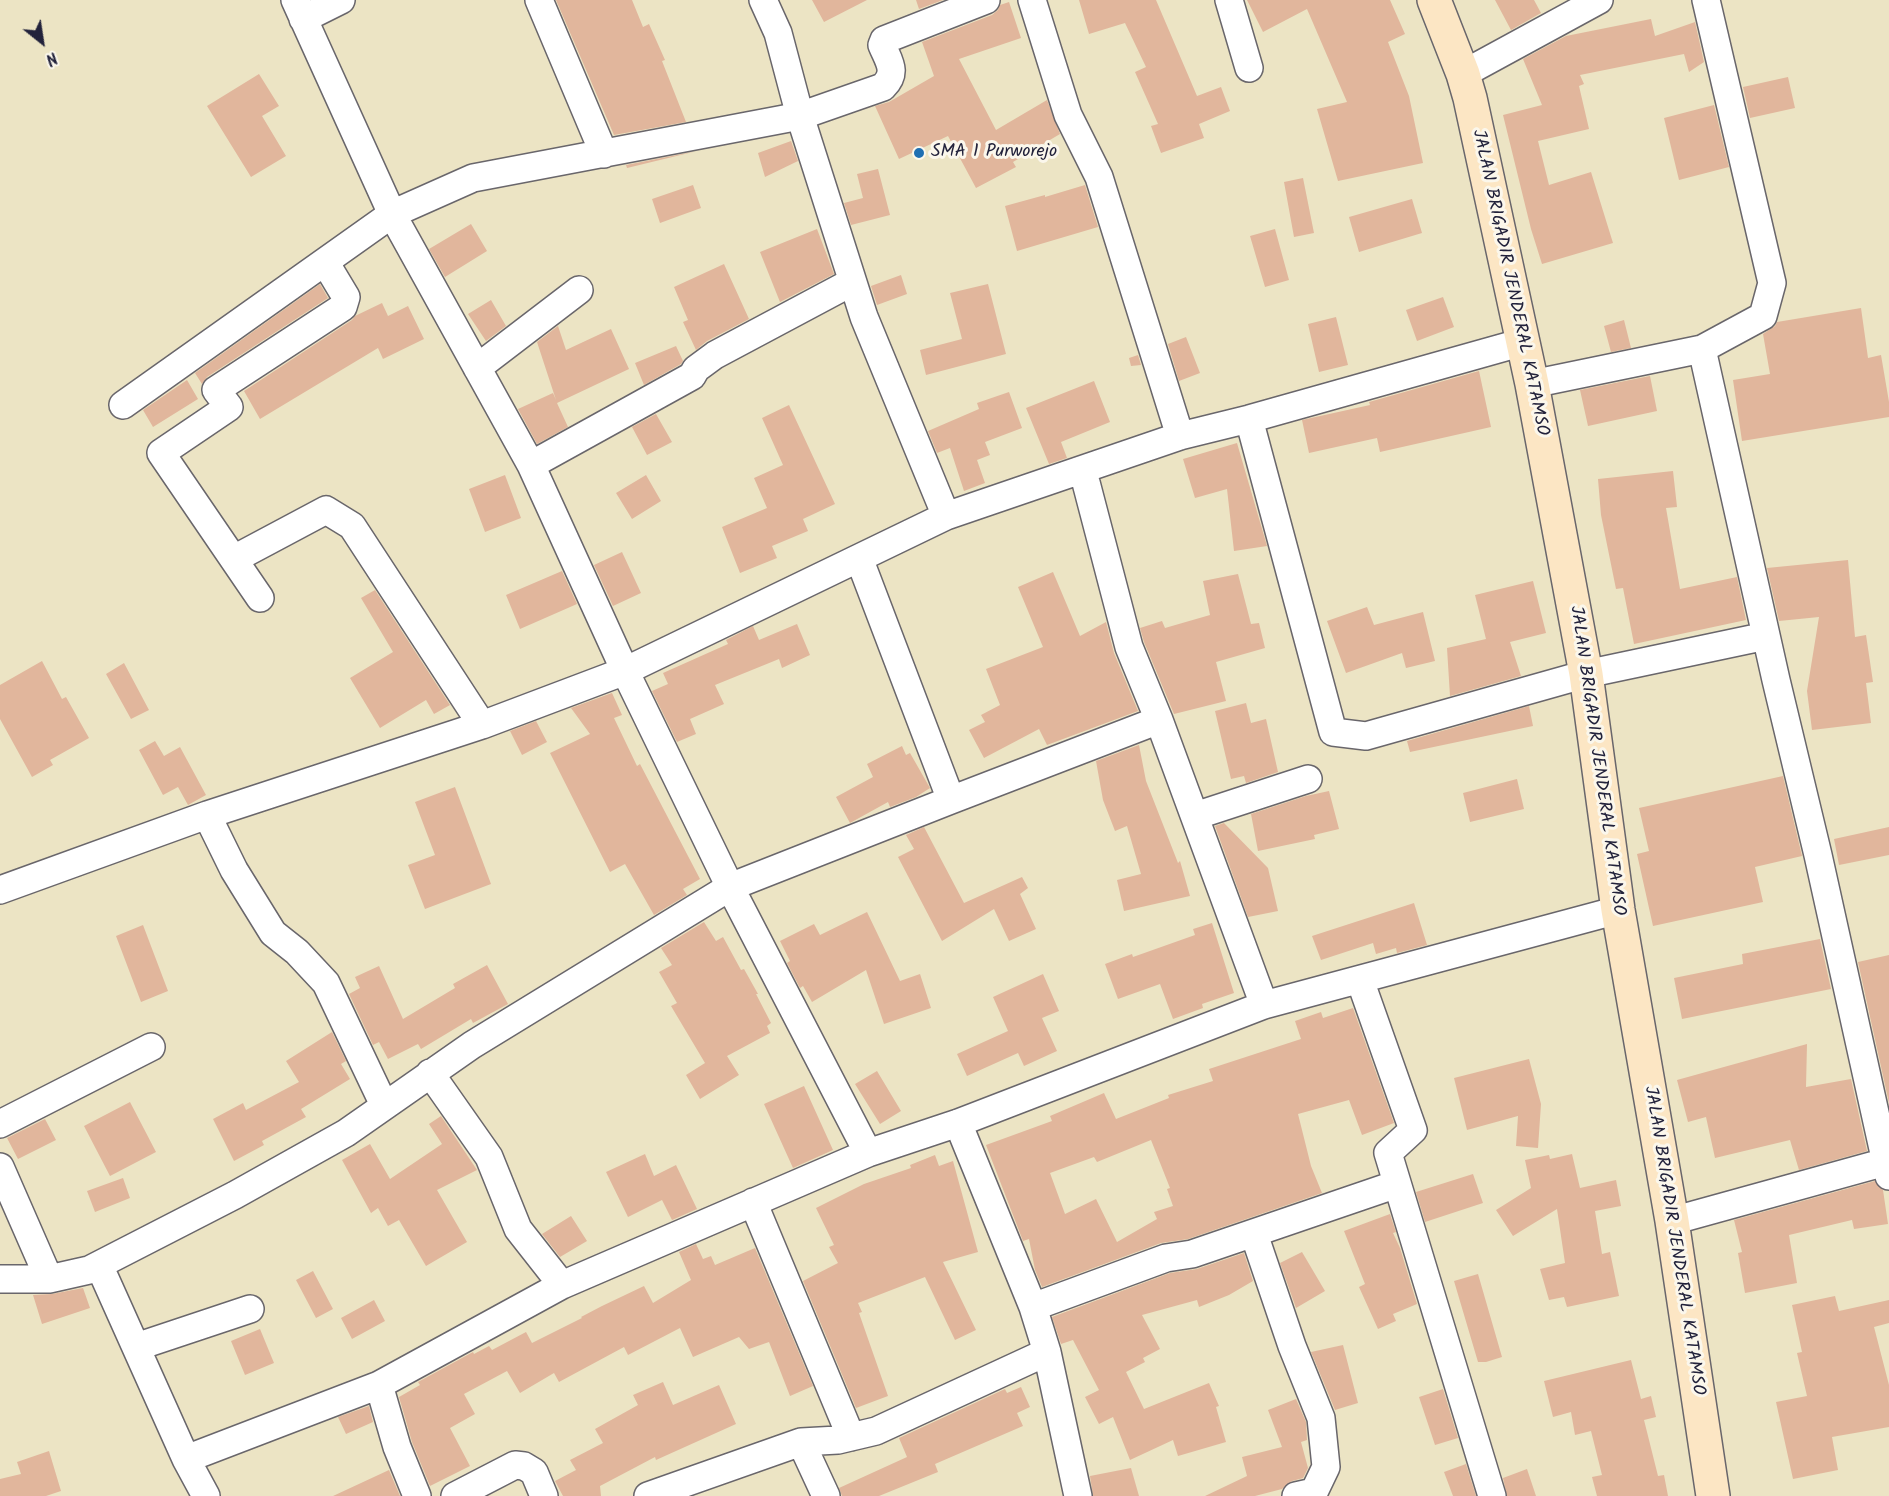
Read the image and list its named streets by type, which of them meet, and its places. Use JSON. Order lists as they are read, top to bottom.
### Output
{
  "streets": {
    "main road": ["JALAN BRIGADIR JENDERAL KATAMSO"]
  },
  "places": ["SMA 1 Purworejo"],
  "north": "bottom right"
}
